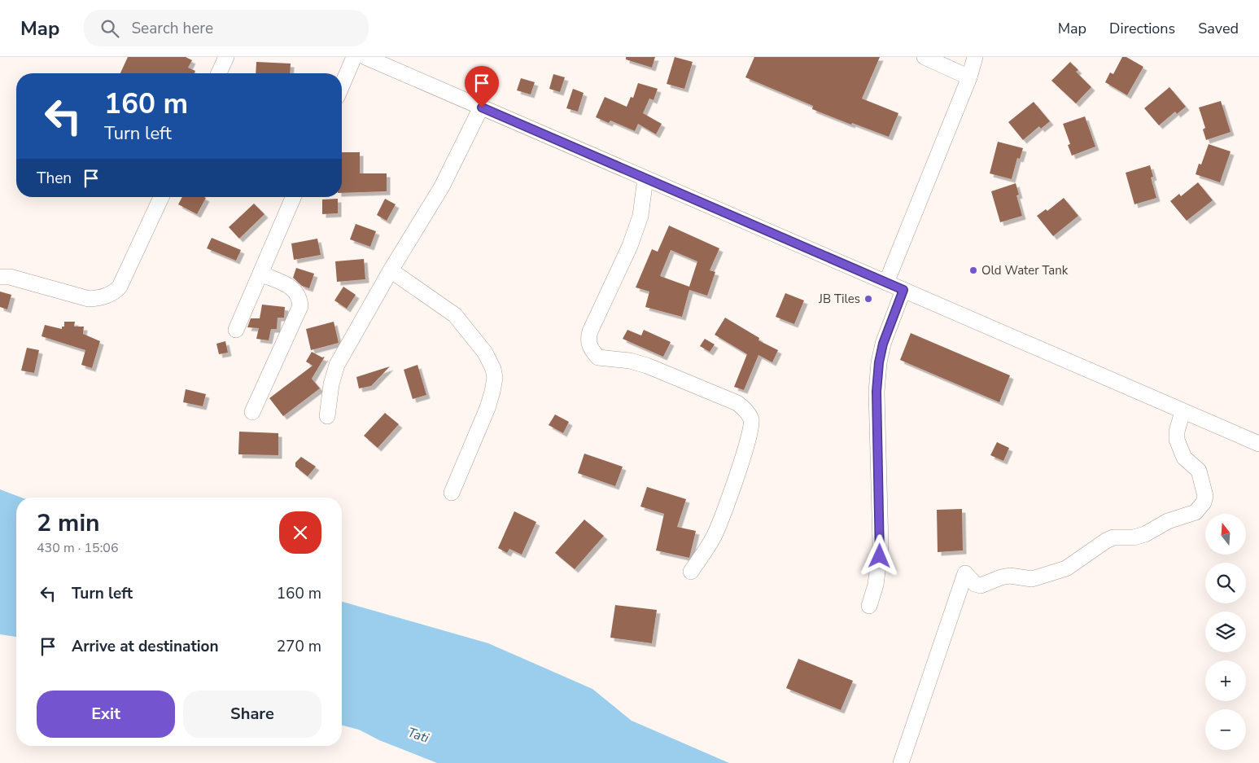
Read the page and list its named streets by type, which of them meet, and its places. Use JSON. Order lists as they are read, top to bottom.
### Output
{
  "water": ["Tati"],
  "places": ["Old Water Tank", "JB Tiles"],
  "north": "top",
  "page": {
    "header": "Map",
    "search": "Search here",
    "nav": ["Map", "Directions", "Saved"],
    "turn": ["160 m", "Turn left"],
    "then": "Then",
    "heading": ["2 min", "430 m · 15:06"],
    "map_buttons": ["+", "−"],
    "list": [
      {
        "name": "Turn left",
        "value": "160 m"
      },
      {
        "name": "Arrive at destination",
        "value": "270 m"
      }
    ],
    "buttons": ["Exit", "Share"]
  }
}
